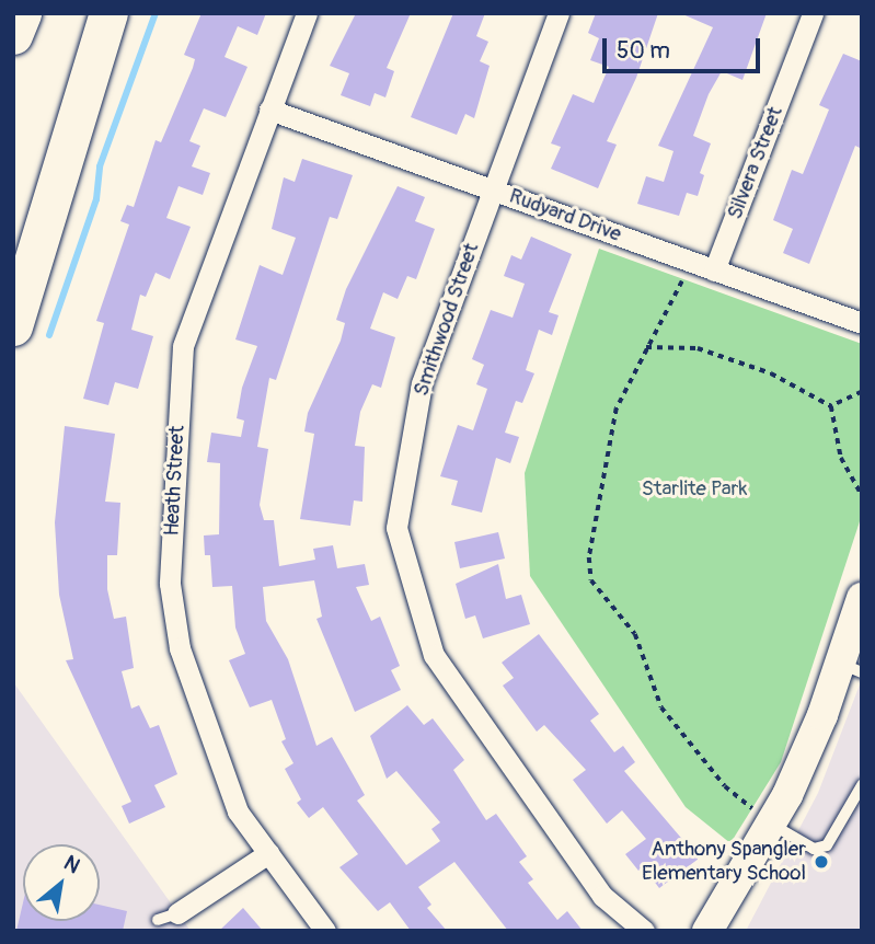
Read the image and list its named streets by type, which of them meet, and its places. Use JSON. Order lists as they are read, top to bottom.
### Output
{
  "streets": {
    "street": [
      "Silvera Street",
      "Rudyard Drive",
      "Smithwood Street",
      "Heath Street"
    ]
  },
  "crossings": [
    ["Silvera Street", "Rudyard Drive"],
    ["Rudyard Drive", "Smithwood Street"],
    ["Rudyard Drive", "Heath Street"]
  ],
  "parks": ["Starlite Park"],
  "places": ["Anthony Spangler Elementary School"],
  "scale_bar": "50 m",
  "north": "top right"
}
